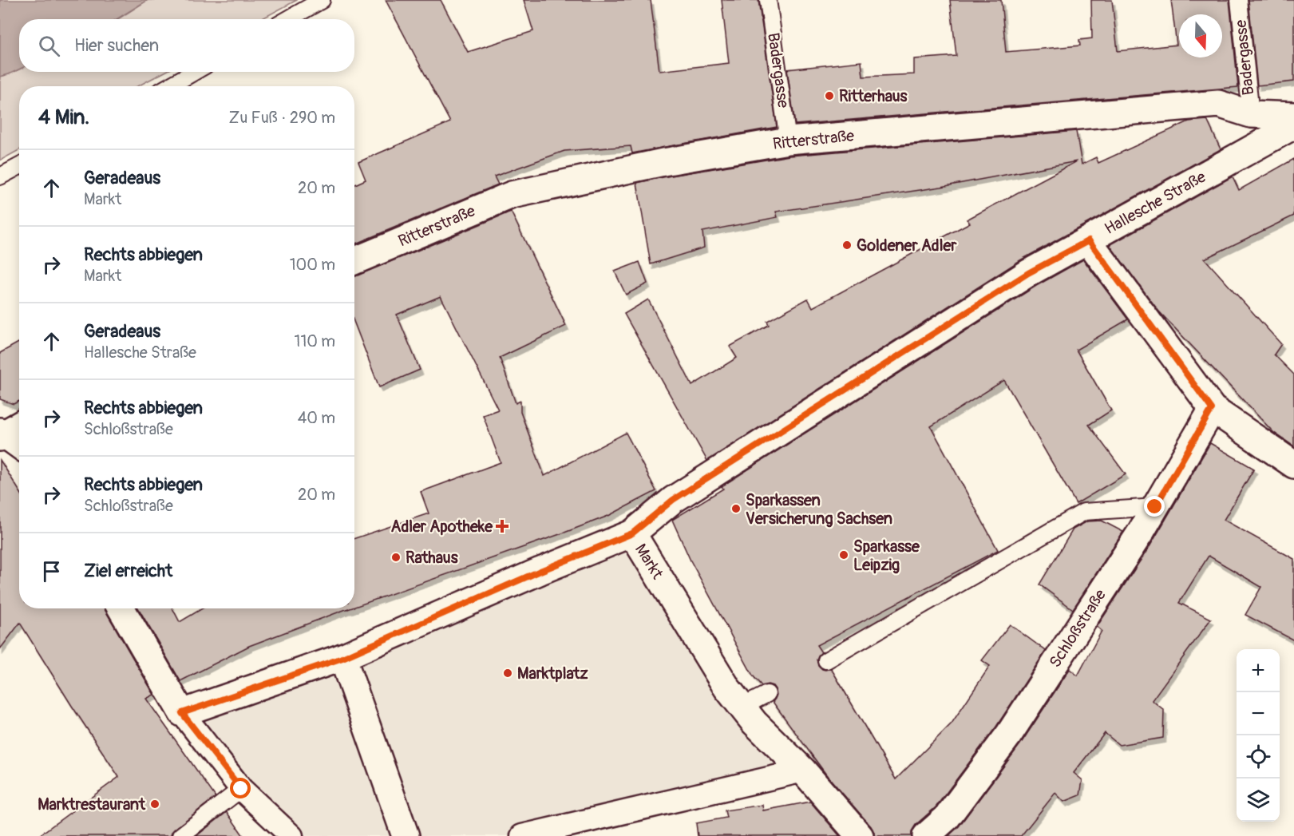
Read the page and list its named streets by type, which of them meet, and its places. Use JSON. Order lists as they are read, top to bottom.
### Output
{
  "streets": {
    "street": [
      "Ritterstraße",
      "Hallesche Straße",
      "Markt",
      "Schloßstraße"
    ],
    "lane": ["Badergasse"]
  },
  "crossings": [
    ["Badergasse", "Ritterstraße"],
    ["Hallesche Straße", "Markt"]
  ],
  "places": {
    "other": [
      "Ritterhaus",
      "Goldener Adler",
      "Sparkassen Versicherung Sachsen",
      "Sparkasse Leipzig",
      "Rathaus",
      "Marktplatz",
      "Marktrestaurant"
    ],
    "health": ["Adler Apotheke"]
  },
  "north": "bottom",
  "page": {
    "search": "Hier suchen",
    "heading": ["4 Min.", "Zu Fuß · 290 m"],
    "list": [
      ["Geradeaus", "Markt", "20 m"],
      ["Rechts abbiegen", "Markt", "100 m"],
      ["Geradeaus", "Hallesche Straße", "110 m"],
      ["Rechts abbiegen", "Schloßstraße", "40 m"],
      ["Rechts abbiegen", "Schloßstraße", "20 m"],
      "Ziel erreicht"
    ],
    "map_buttons": ["+", "−"]
  }
}
